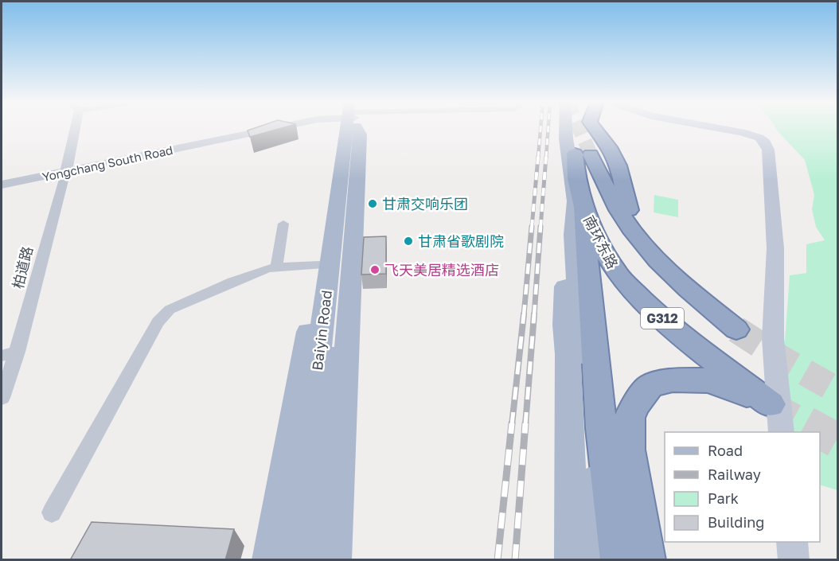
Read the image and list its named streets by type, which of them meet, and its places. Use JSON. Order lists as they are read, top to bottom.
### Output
{
  "streets": {
    "highway": ["南环东路", "G312"],
    "main road": ["Baiyin Road"],
    "street": ["Yongchang South Road", "柏道路"]
  },
  "crossings": [
    ["Yongchang South Road", "柏道路"]
  ],
  "places": ["甘肃交响乐团", "甘肃省歌剧院", "飞天美居精选酒店"],
  "legend": [
    "Road",
    "Railway",
    "Park",
    "Building"
  ]
}
